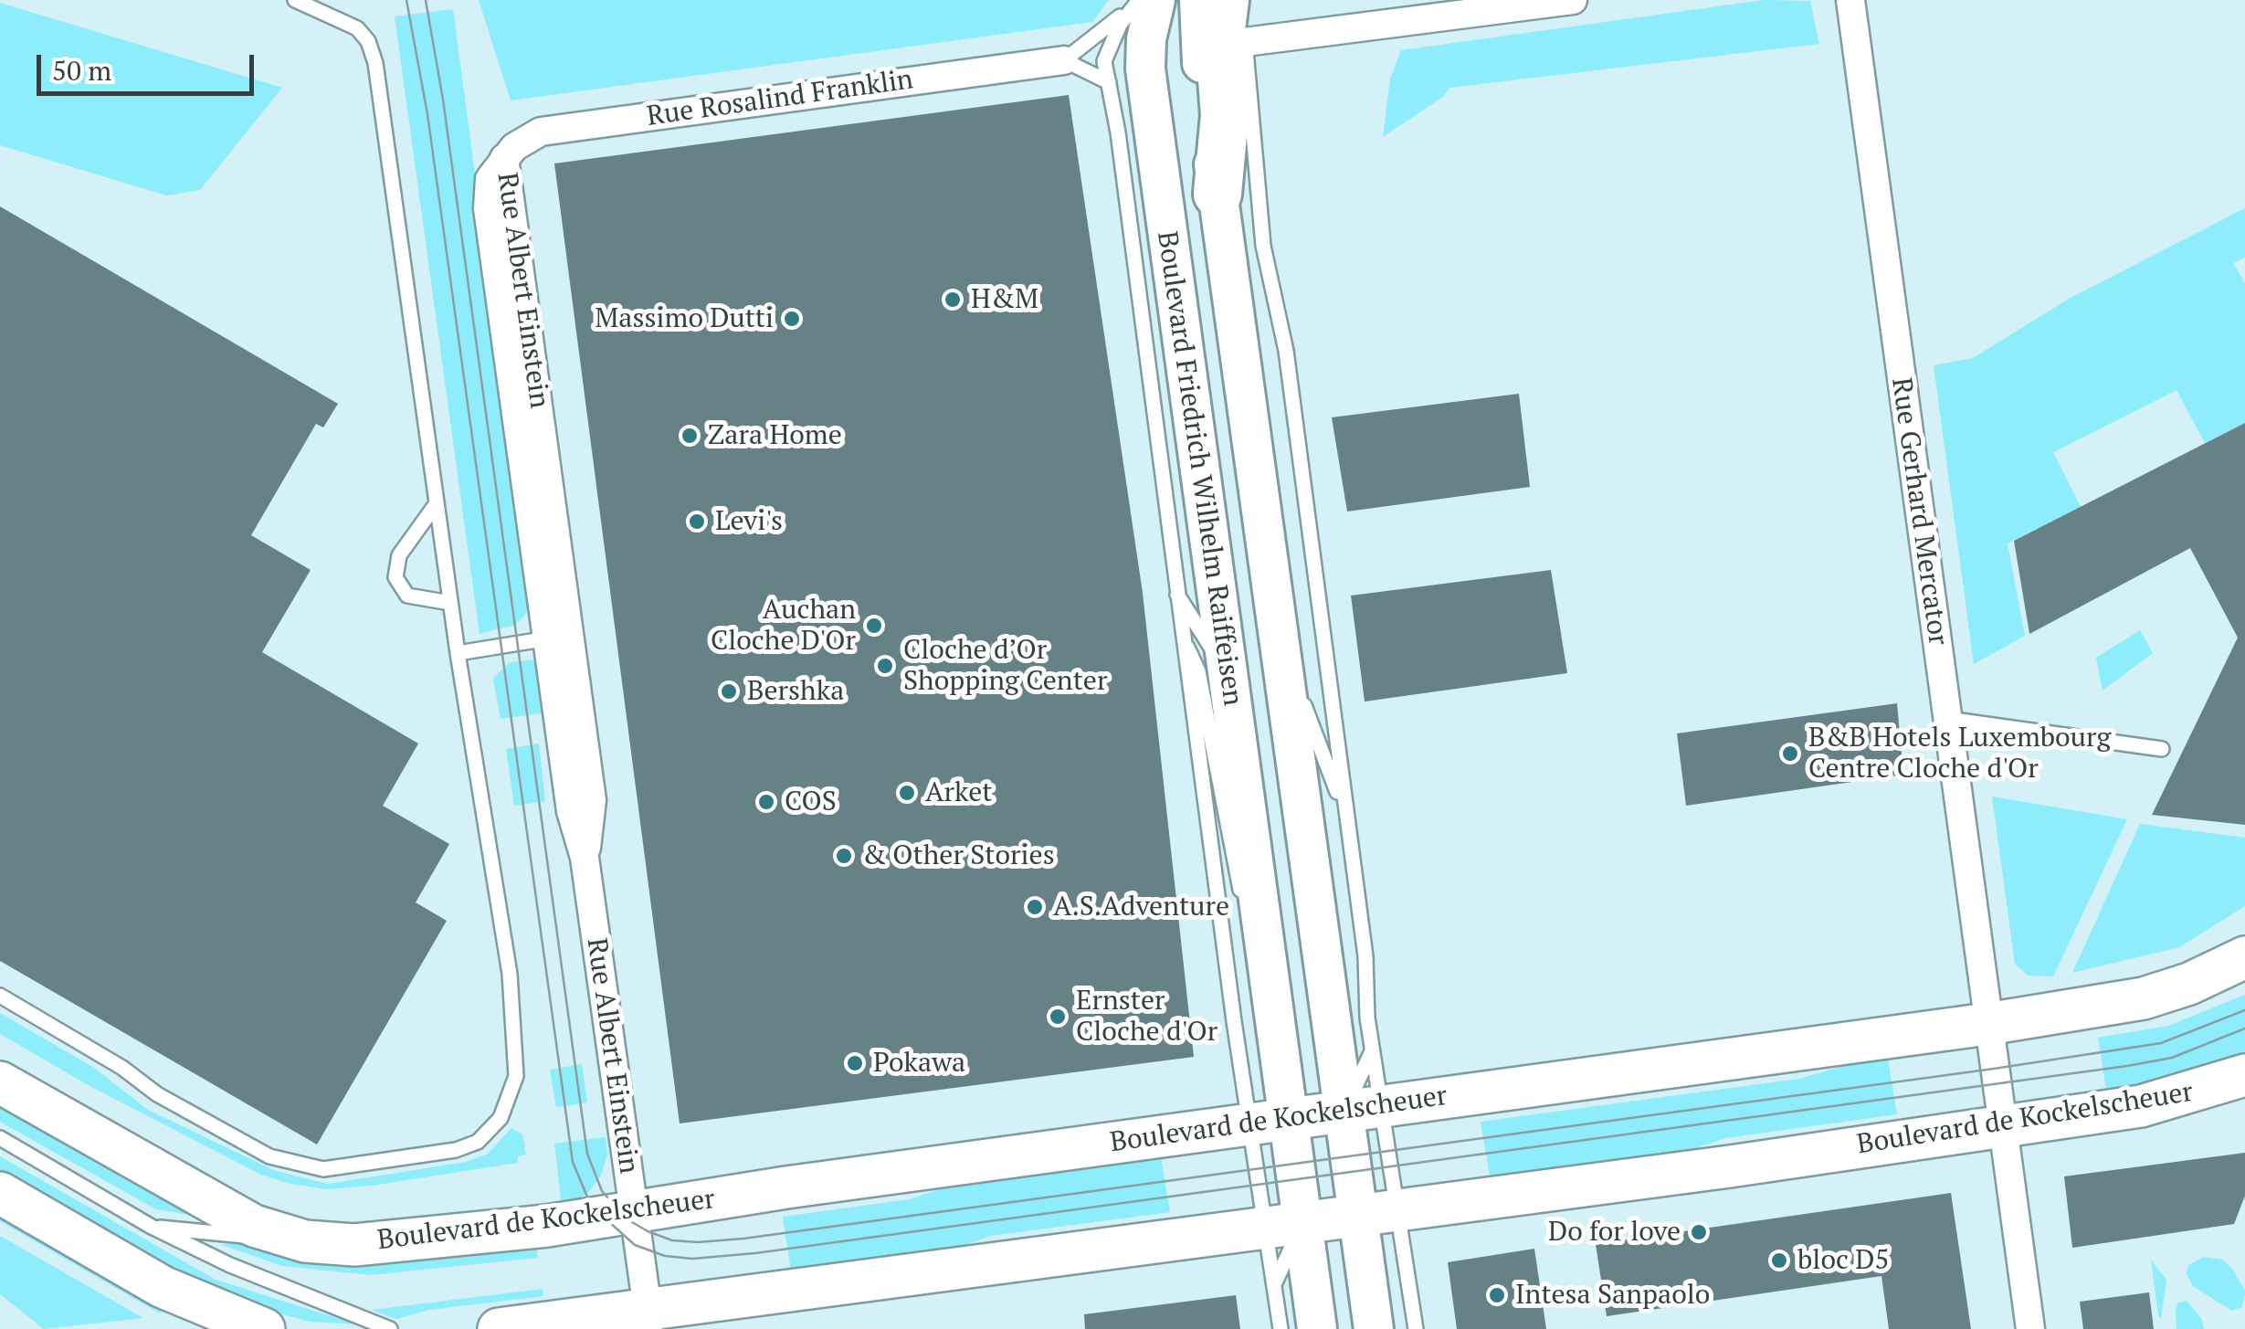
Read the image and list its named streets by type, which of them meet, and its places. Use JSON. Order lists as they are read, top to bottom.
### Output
{
  "streets": {
    "main road": ["Boulevard Friedrich Wilhelm Raiffeisen", "Boulevard de Kockelscheuer"],
    "street": ["Rue Rosalind Franklin", "Rue Albert Einstein", "Rue Gerhard Mercator"]
  },
  "crossings": [
    ["Rue Rosalind Franklin", "Rue Albert Einstein"],
    ["Rue Albert Einstein", "Boulevard de Kockelscheuer"],
    ["Boulevard Friedrich Wilhelm Raiffeisen", "Boulevard de Kockelscheuer"],
    ["Rue Gerhard Mercator", "Boulevard de Kockelscheuer"]
  ],
  "places": [
    "H&M",
    "Massimo Dutti",
    "Zara Home",
    "Levi's",
    "Auchan Cloche D'Or",
    "Cloche d’Or Shopping Center",
    "Bershka",
    "B&B Hotels Luxembourg Centre Cloche d'Or",
    "Arket",
    "COS",
    "& Other Stories",
    "A.S.Adventure",
    "Ernster Cloche d'Or",
    "Pokawa",
    "Do for love",
    "bloc D5",
    "Intesa Sanpaolo"
  ],
  "scale_bar": "50 m"
}
